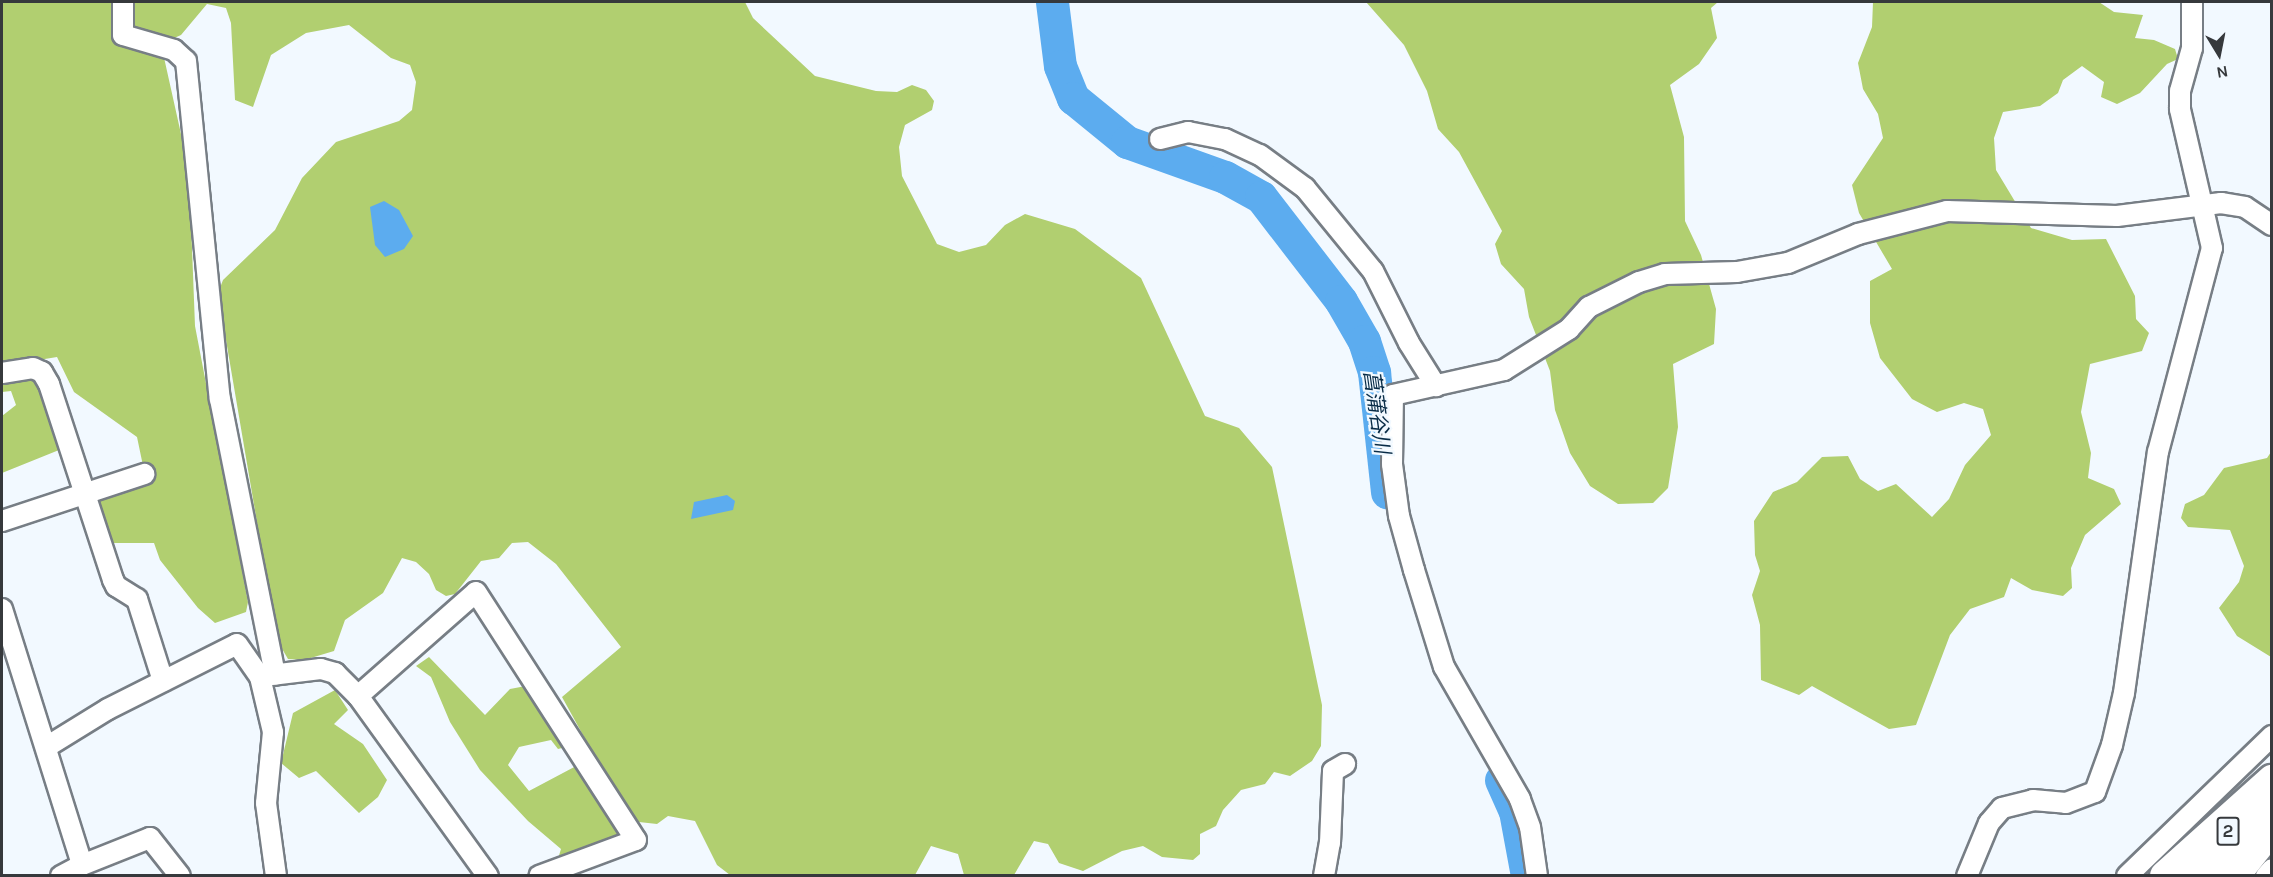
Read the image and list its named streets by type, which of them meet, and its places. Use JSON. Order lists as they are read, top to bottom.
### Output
{
  "streets": {
    "main road": ["2"]
  },
  "water": ["菖蒲谷川"],
  "north": "bottom"
}
